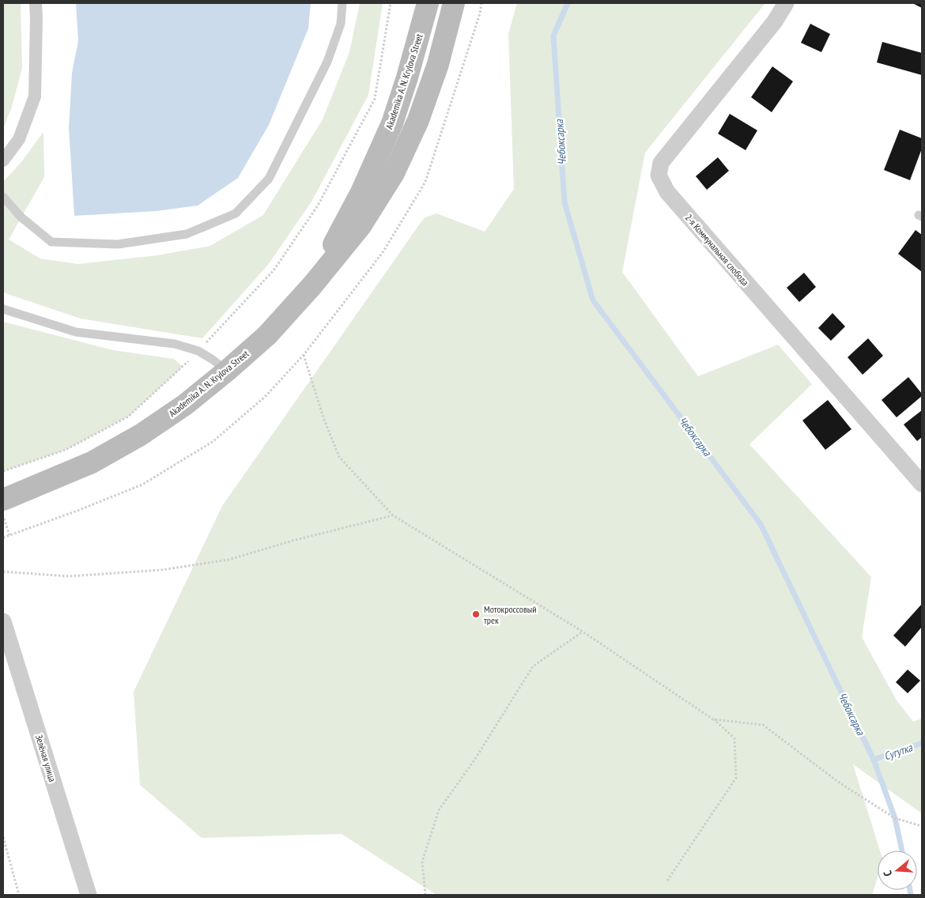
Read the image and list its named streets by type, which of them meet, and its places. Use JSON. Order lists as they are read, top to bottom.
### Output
{
  "streets": {
    "main road": ["Akademika A. N. Krylova Street"],
    "street": ["2-я Коммунальная слобода", "Зелёная улица"]
  },
  "water": ["Чебоксарка", "Сугутка"],
  "places": ["Мотокроссовый трек"],
  "north": "left"
}
